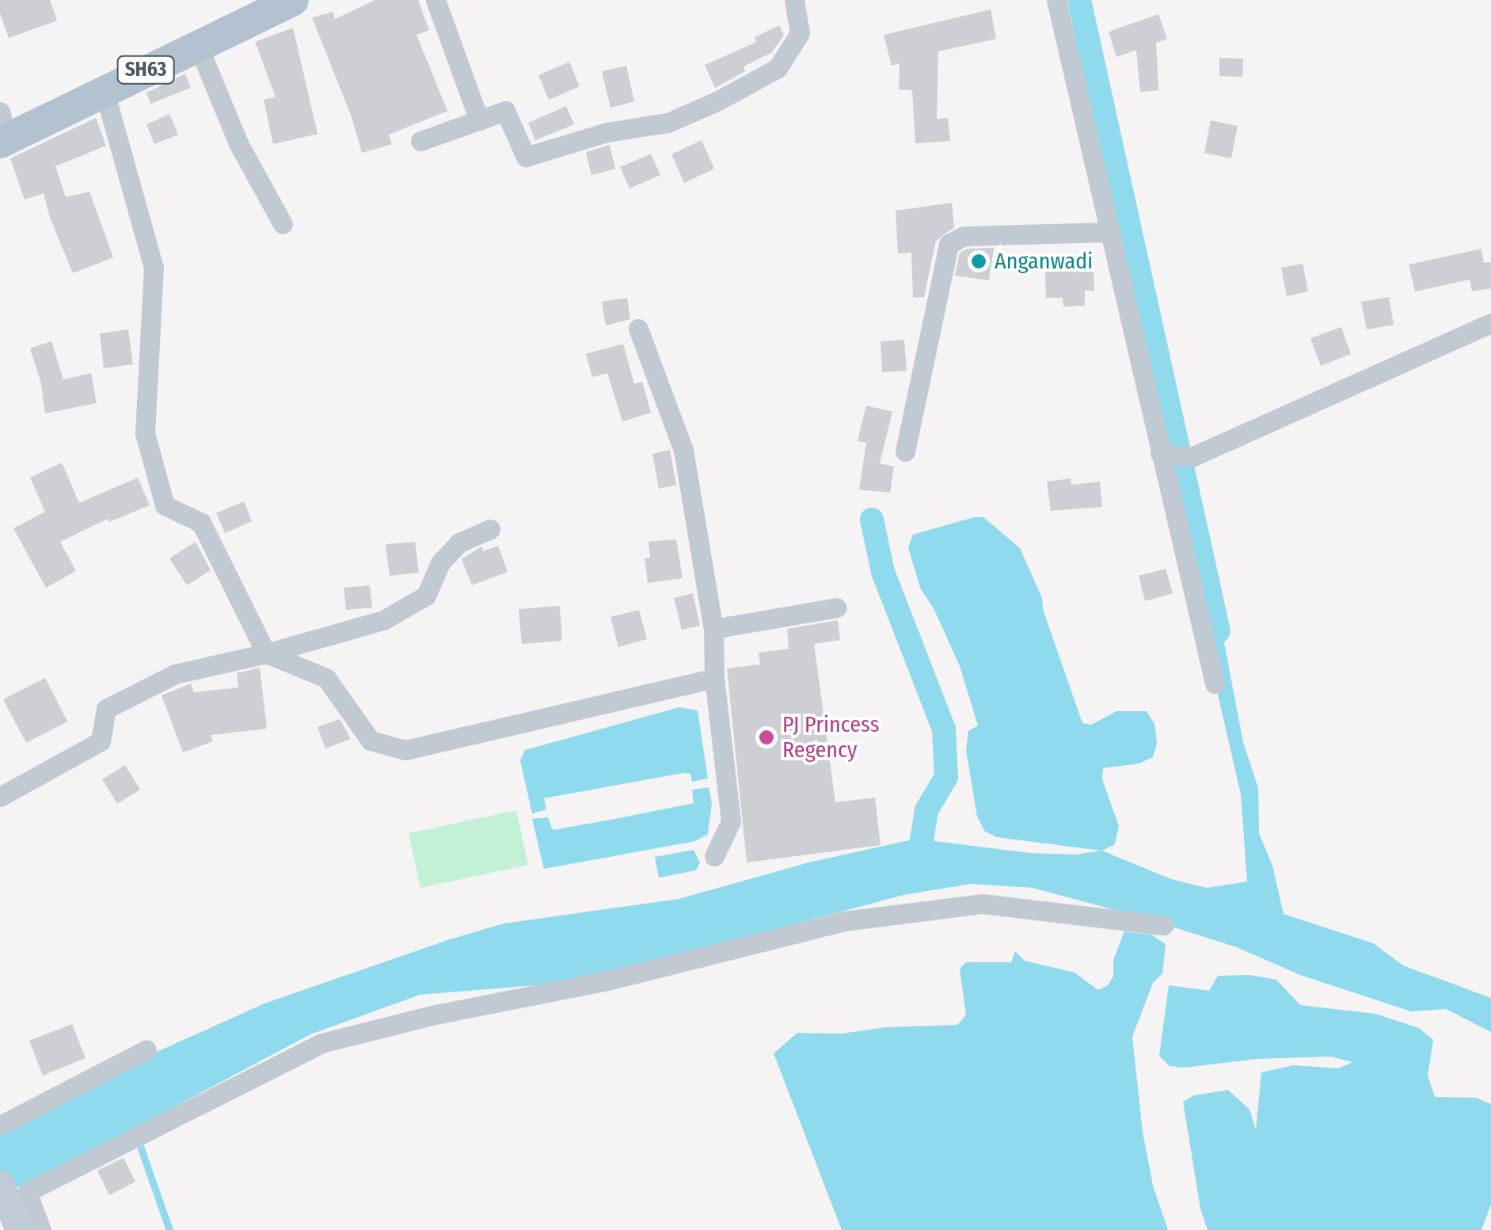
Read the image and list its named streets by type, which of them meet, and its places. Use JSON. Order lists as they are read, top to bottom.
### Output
{
  "streets": {
    "main road": ["SH63"]
  },
  "places": ["Anganwadi", "PJ Princess Regency"]
}
